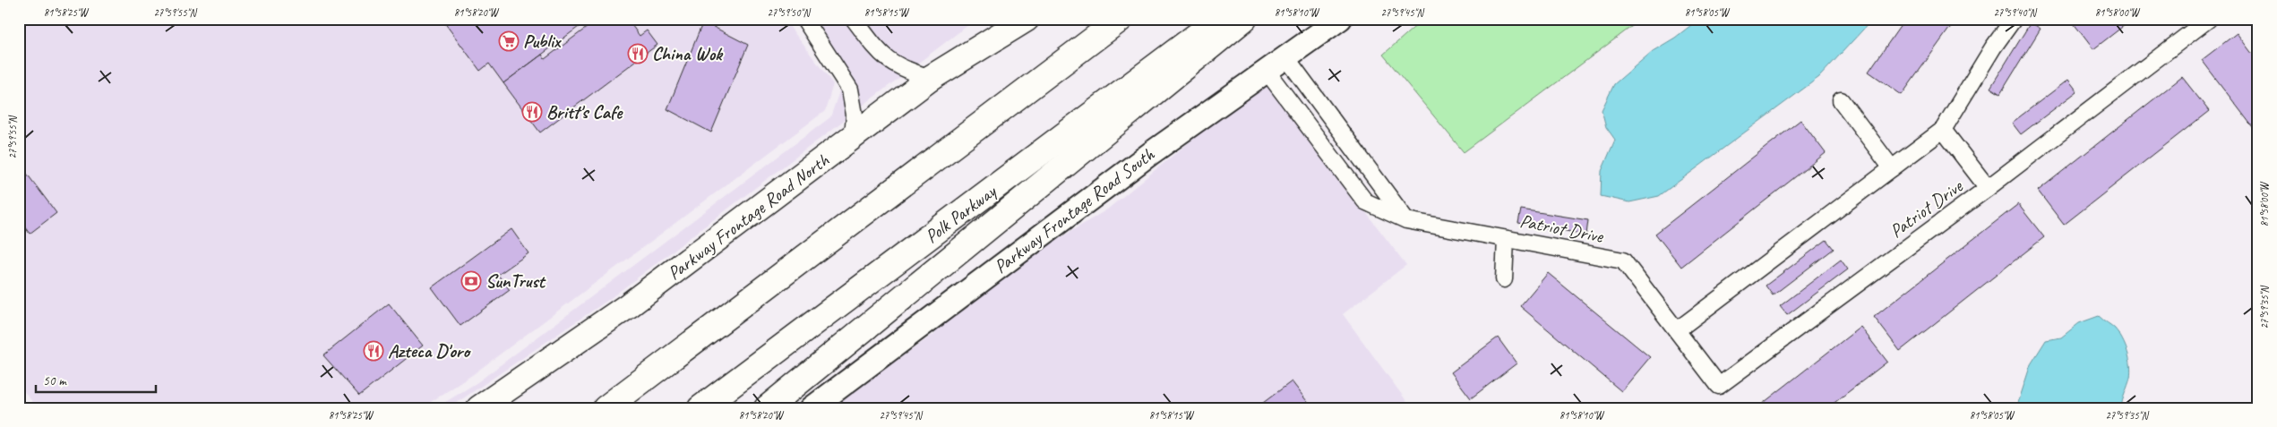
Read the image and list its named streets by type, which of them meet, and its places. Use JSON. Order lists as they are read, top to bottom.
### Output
{
  "streets": {
    "main road": ["Parkway Frontage Road South", "Polk Parkway", "Parkway Frontage Road North"],
    "street": ["Patriot Drive"]
  },
  "crossings": [
    ["Patriot Drive", "Parkway Frontage Road South"]
  ],
  "places": {
    "supermarket": ["Publix"],
    "restaurant": ["China Wok", "Britt's Cafe", "Azteca D'oro"],
    "bank": ["SunTrust"]
  },
  "scale_bar": "50 m",
  "coordinates": [
    "81°58'25\"W",
    "27°59'55\"N",
    "81°58'20\"W",
    "27°59'50\"N",
    "81°58'15\"W",
    "81°58'10\"W",
    "27°59'45\"N",
    "81°58'05\"W",
    "27°59'40\"N",
    "81°58'00\"W",
    "27°59'35\"N"
  ]
}
